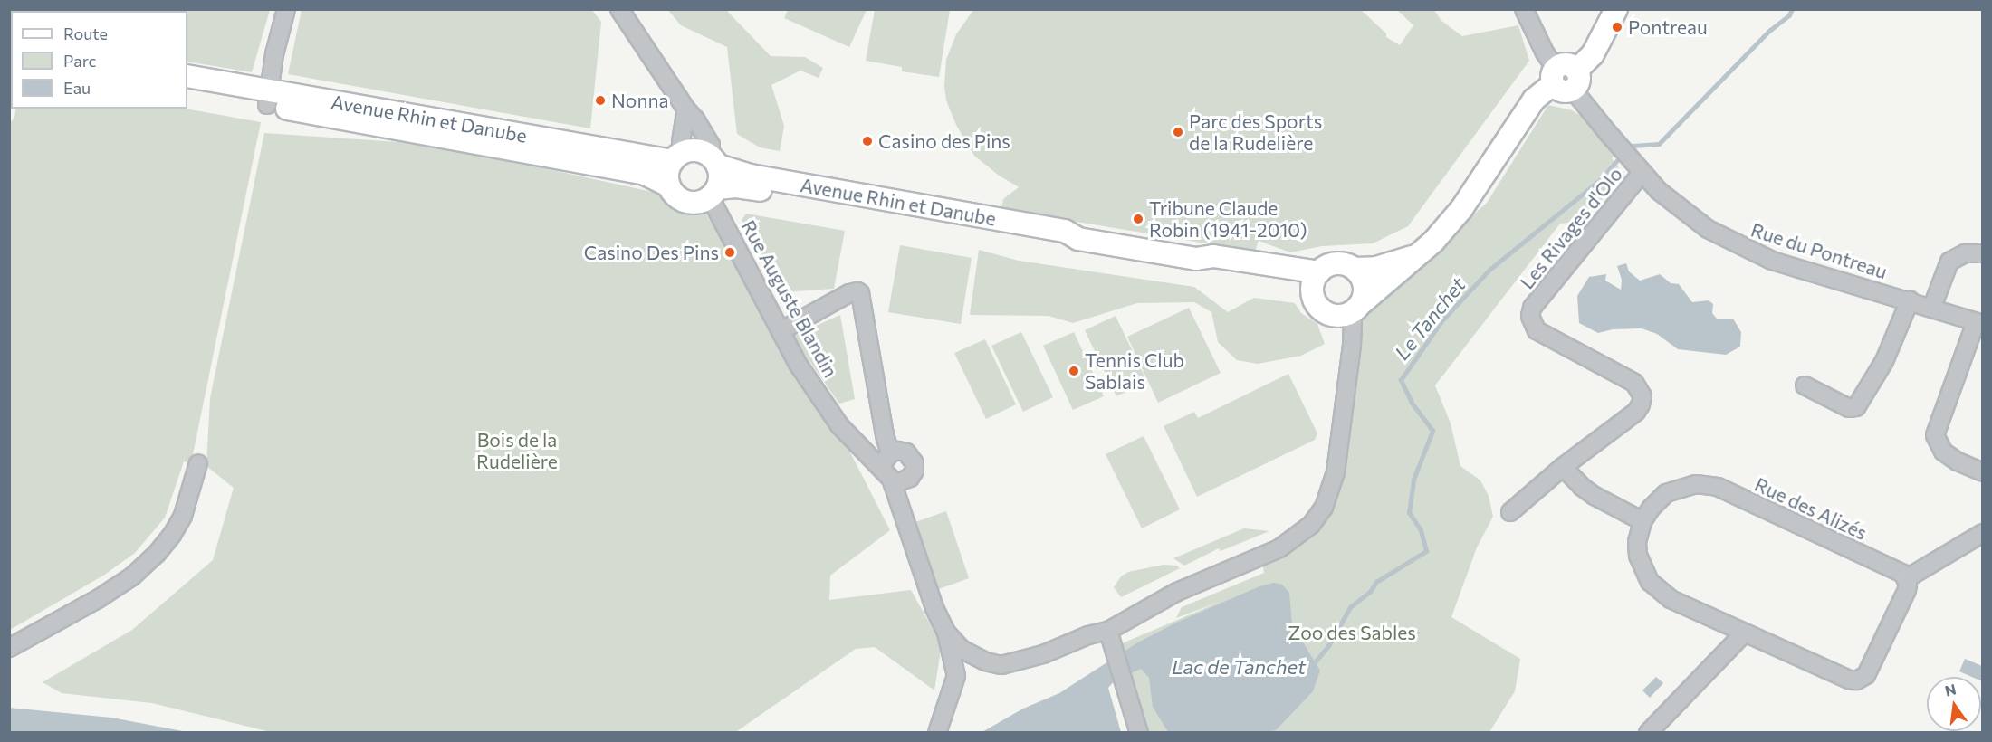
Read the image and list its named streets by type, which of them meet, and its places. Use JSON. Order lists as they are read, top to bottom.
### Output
{
  "streets": {
    "street": [
      "Avenue Rhin et Danube",
      "Les Rivages d'Olo",
      "Rue du Pontreau",
      "Rue Auguste Blandin",
      "Rue des Alizés"
    ]
  },
  "crossings": [
    ["Avenue Rhin et Danube", "Rue Auguste Blandin"],
    ["Les Rivages d'Olo", "Rue du Pontreau"]
  ],
  "water": ["Le Tanchet", "Lac de Tanchet"],
  "parks": ["Bois de la Rudelière", "Zoo des Sables"],
  "places": [
    "Pontreau",
    "Nonna",
    "Parc des Sports de la Rudelière",
    "Casino des Pins",
    "Tribune Claude Robin (1941-2010)",
    "Casino Des Pins",
    "Tennis Club Sablais"
  ],
  "legend": ["Route", "Parc", "Eau"],
  "north": "top"
}
